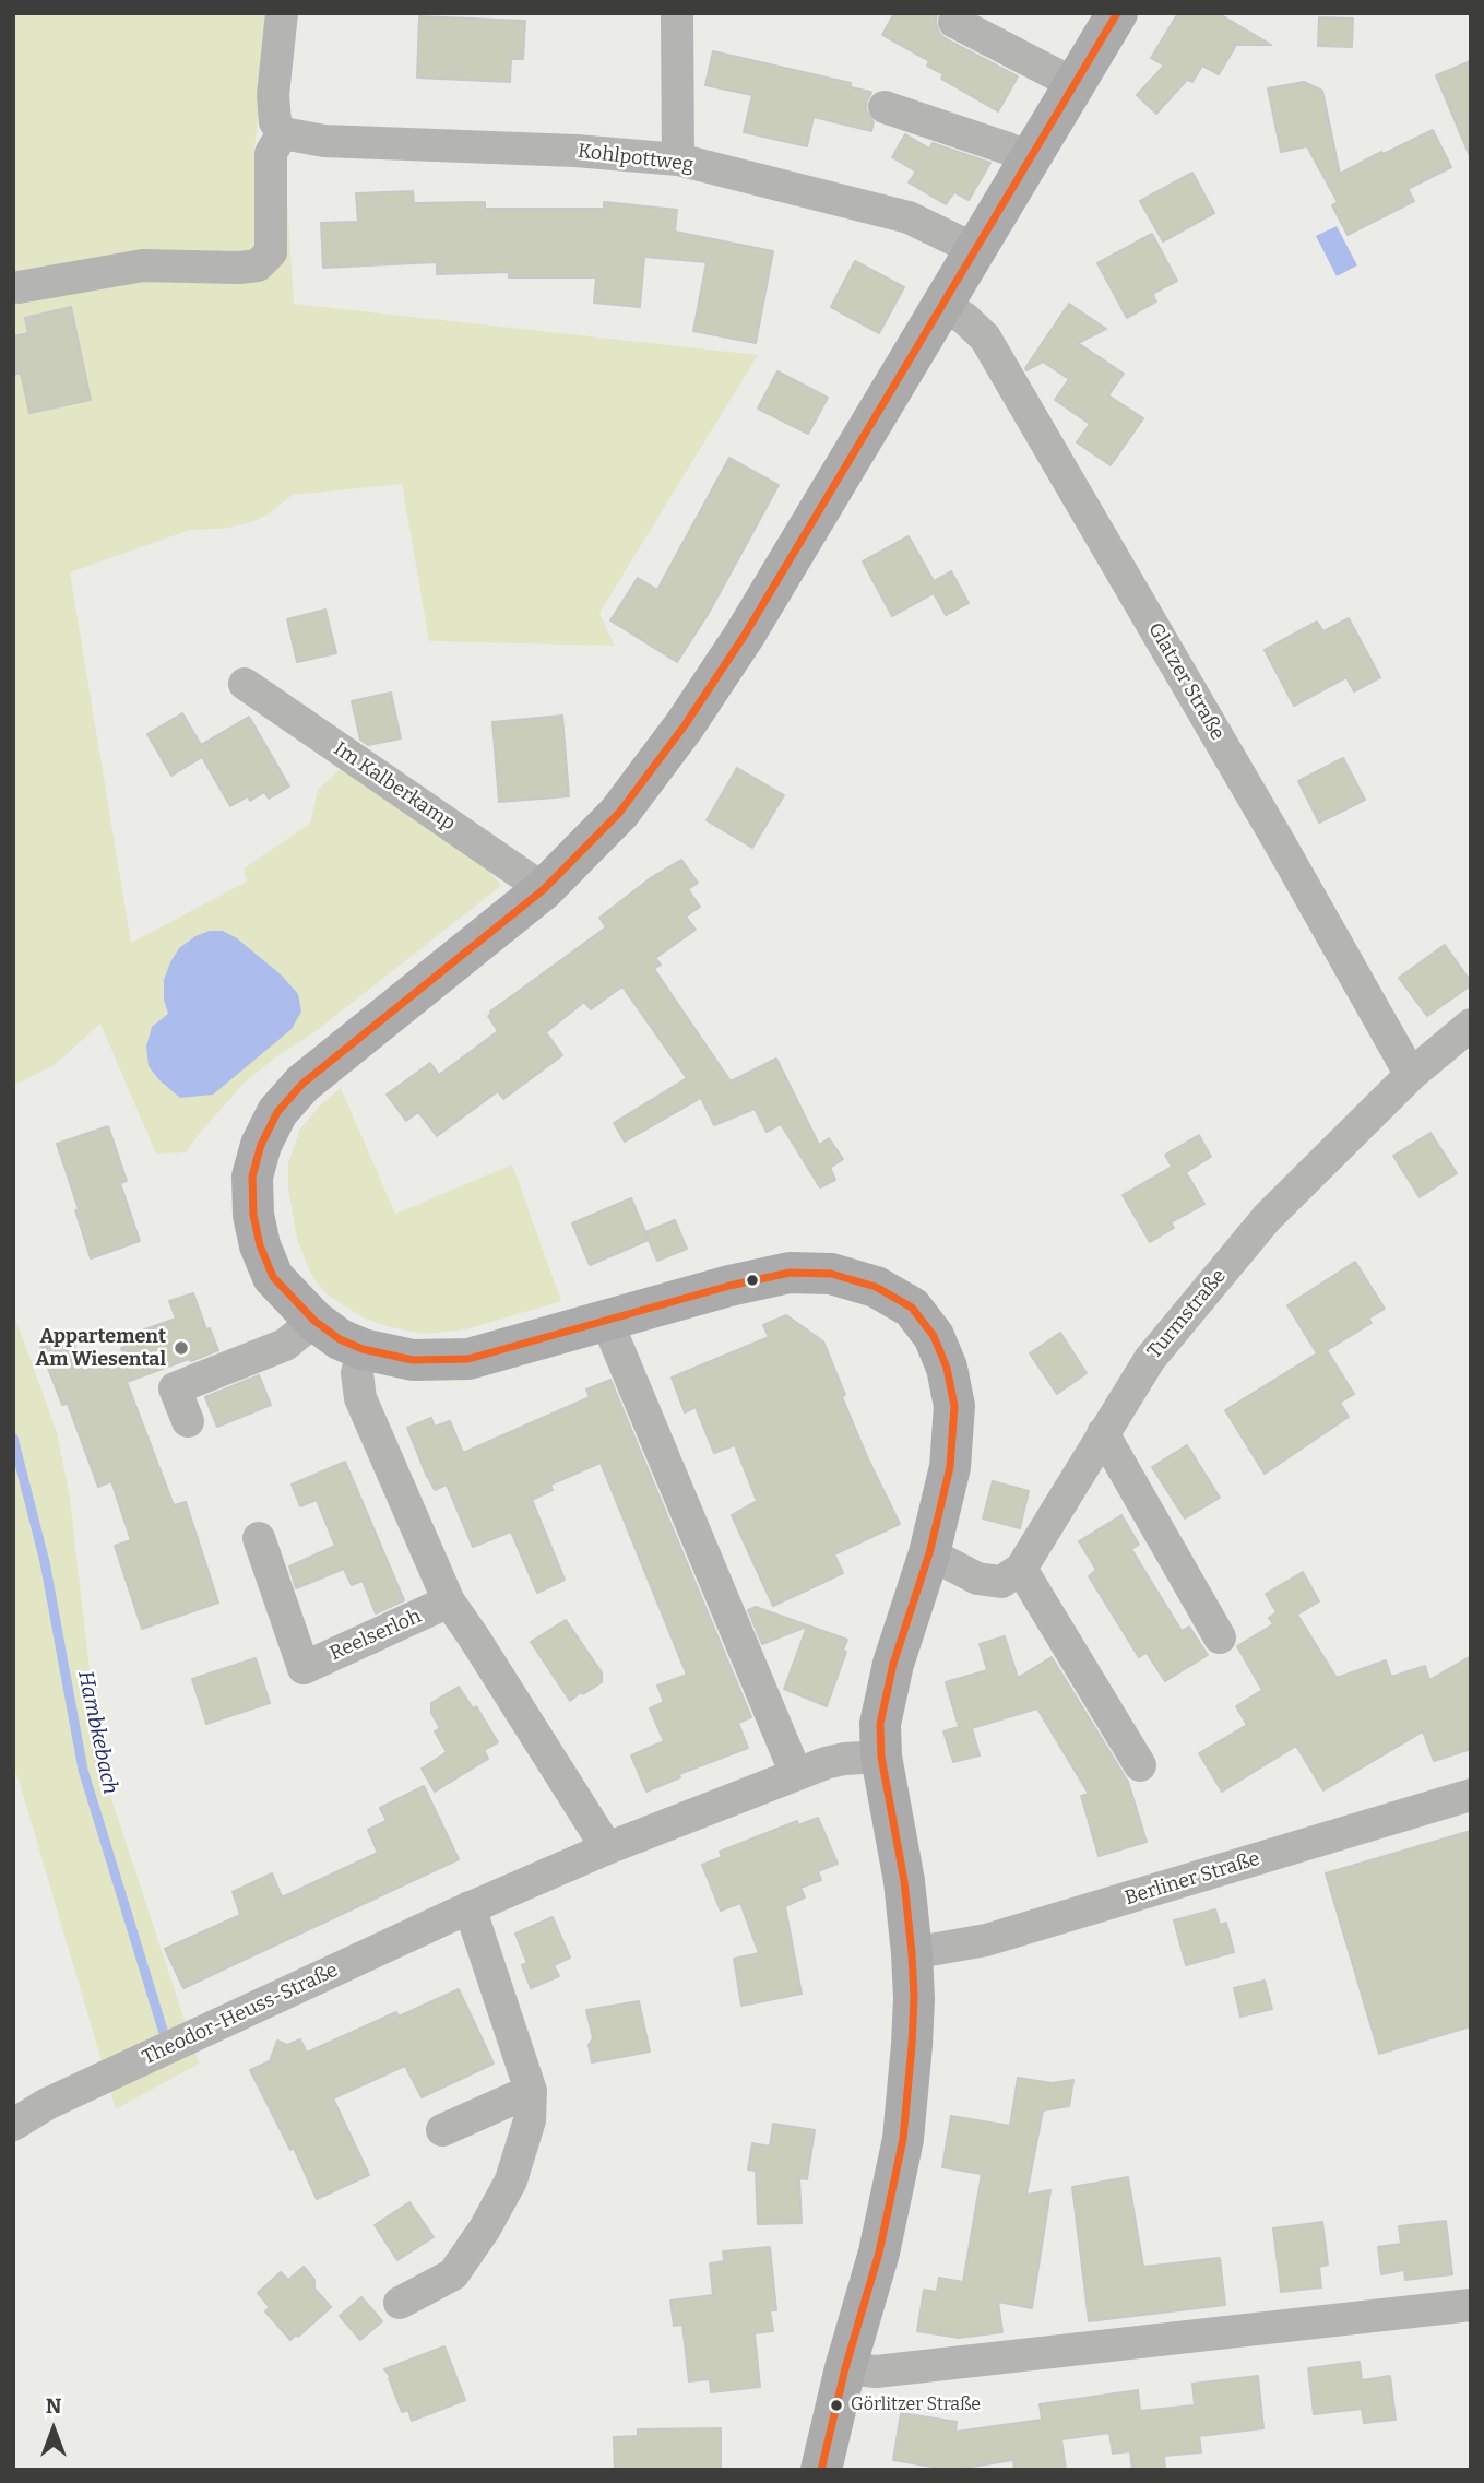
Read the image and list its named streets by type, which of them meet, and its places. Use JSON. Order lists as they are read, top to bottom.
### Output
{
  "streets": {
    "street": [
      "Kohlpottweg",
      "Glatzer Straße",
      "Im Kalberkamp",
      "Turmstraße",
      "Reelserloh",
      "Berliner Straße",
      "Theodor-Heuss-Straße"
    ]
  },
  "crossings": [
    ["Glatzer Straße", "Turmstraße"]
  ],
  "water": ["Hambkebach"],
  "places": ["Appartement Am Wiesental", "Görlitzer Straße"],
  "north": "top"
}
